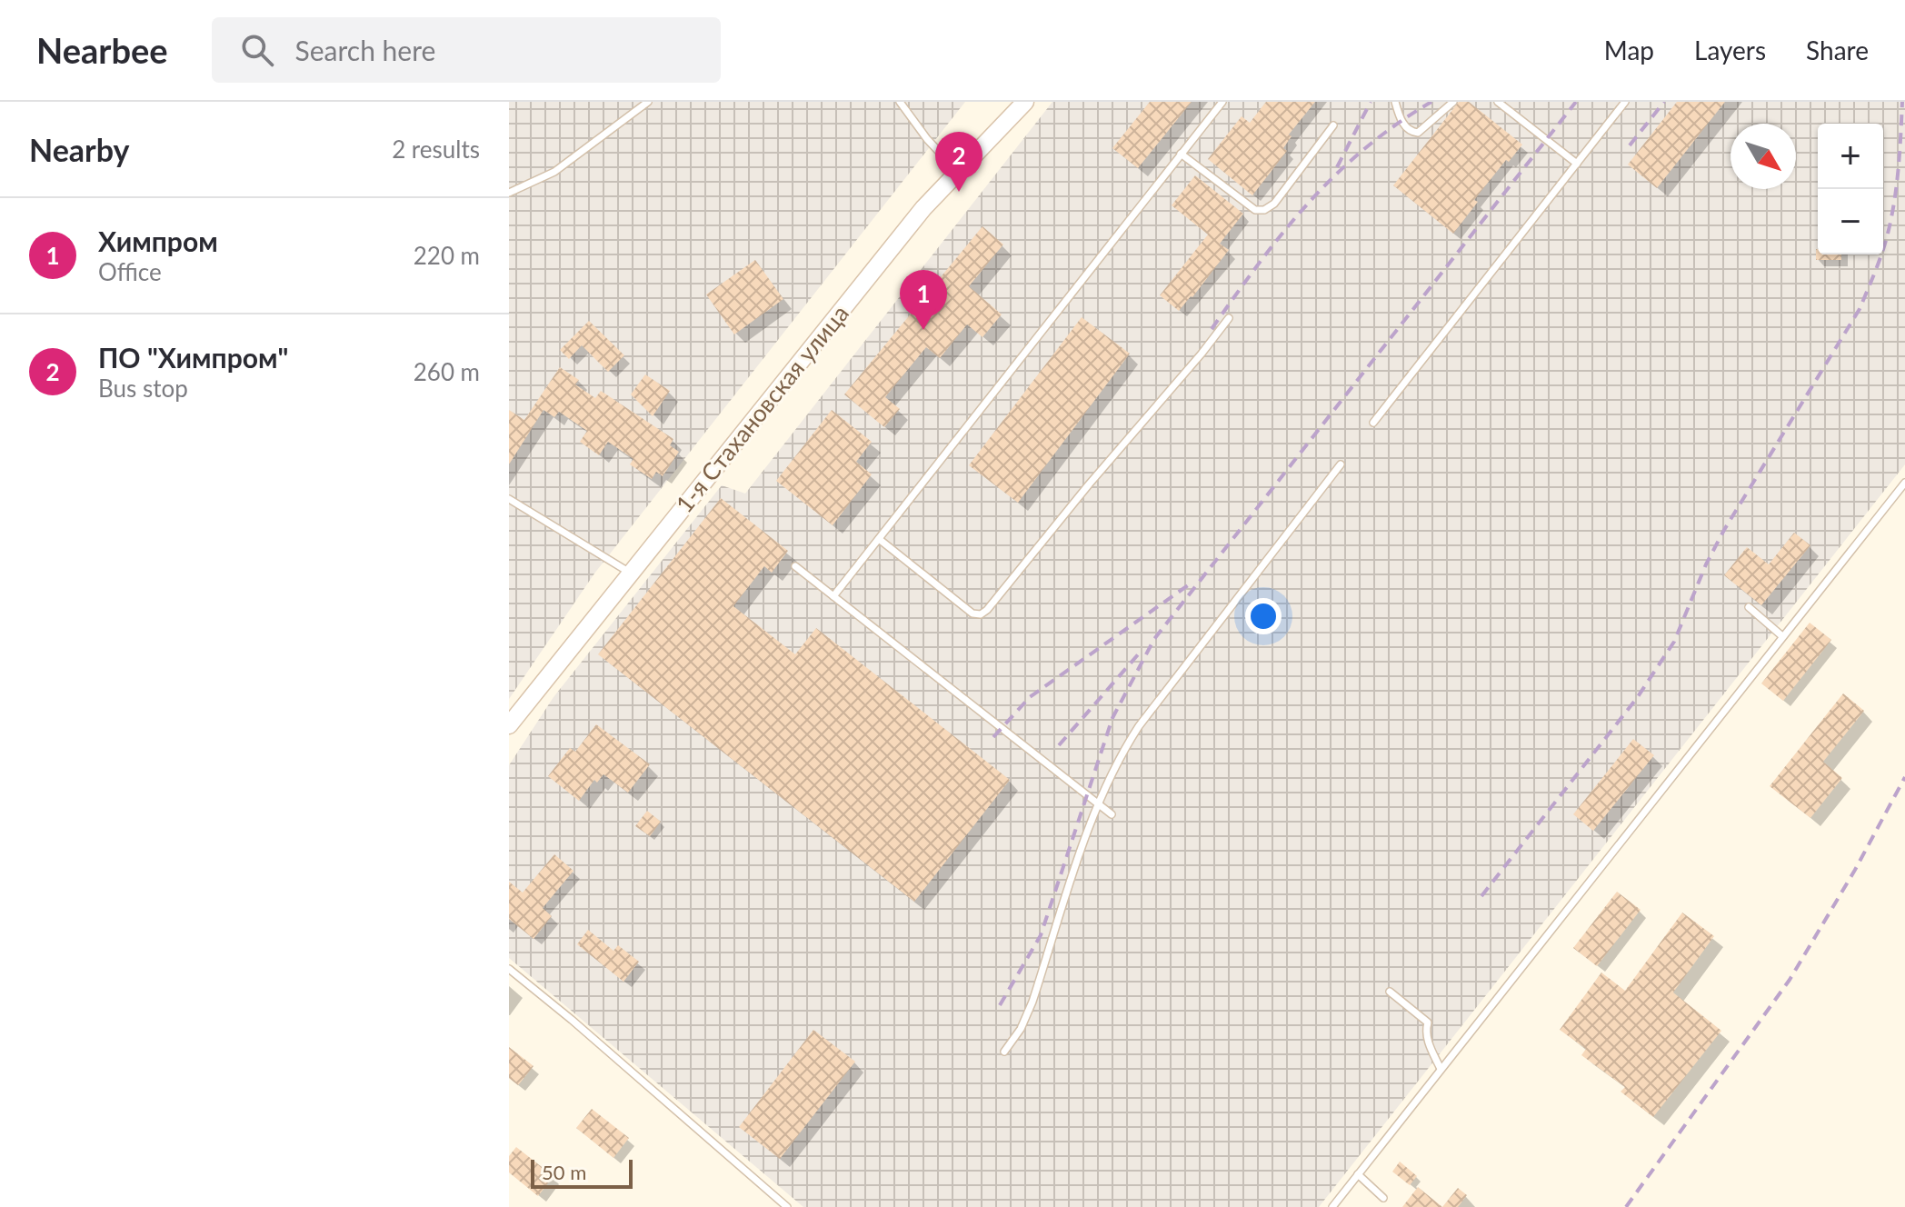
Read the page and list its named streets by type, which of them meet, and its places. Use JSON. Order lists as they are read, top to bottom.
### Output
{
  "streets": {
    "main road": ["1-я Стахановская улица"]
  },
  "scale_bar": "50 m",
  "north": "bottom right",
  "page": {
    "header": "Nearbee",
    "search": "Search here",
    "nav": ["Map", "Layers", "Share"],
    "heading": ["Nearby", "2 results"],
    "map_buttons": ["+", "−"],
    "pins": ["2", "1"],
    "list": [
      {
        "mark": "1",
        "name": "Химпром",
        "note": "Office",
        "value": "220 m"
      },
      {
        "mark": "2",
        "name": "ПО \"Химпром\"",
        "note": "Bus stop",
        "value": "260 m"
      }
    ],
    "scale": "50 m"
  }
}
